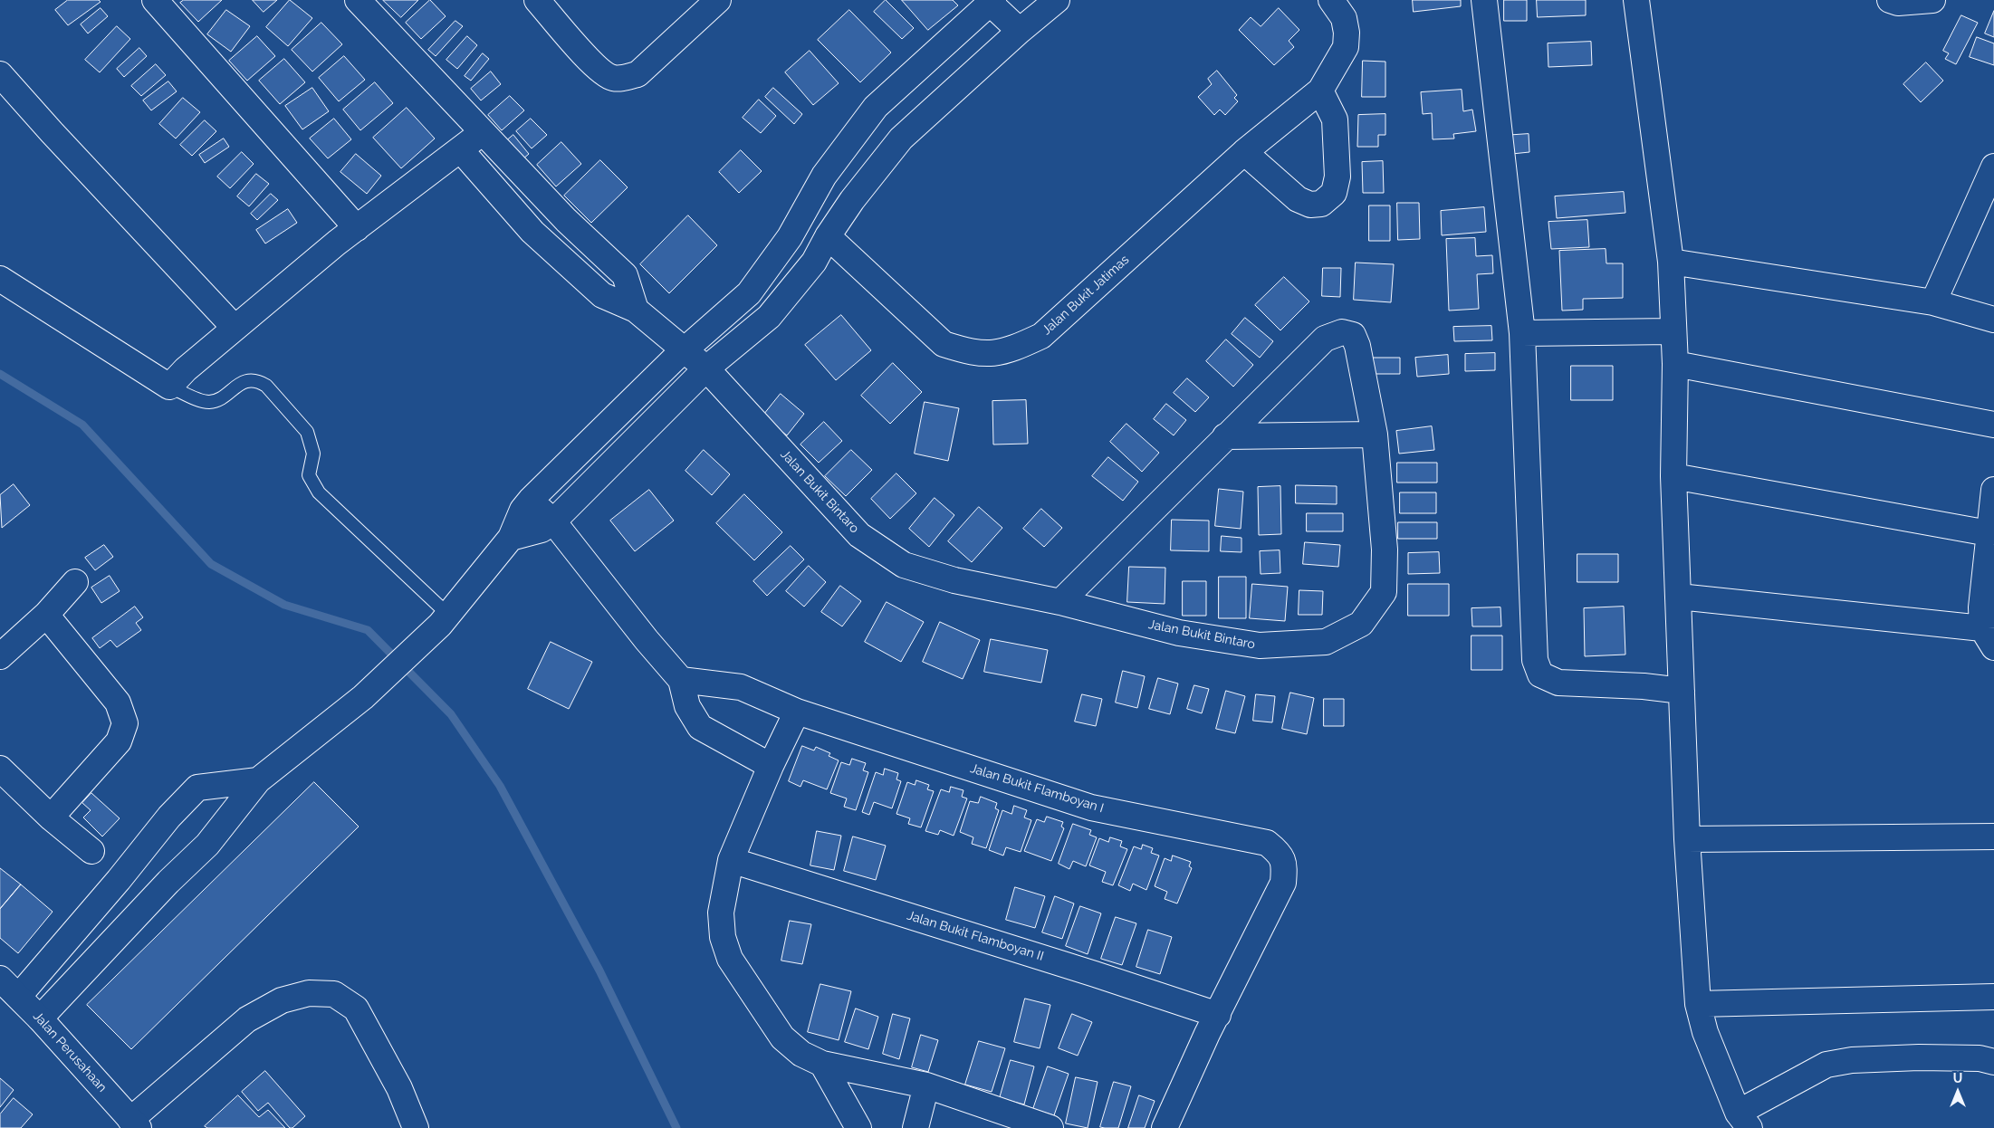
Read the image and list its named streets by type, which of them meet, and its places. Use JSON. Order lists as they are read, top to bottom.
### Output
{
  "streets": {
    "street": [
      "Jalan Bukit Jatimas",
      "Jalan Bukit Bintaro",
      "Jalan Bukit Flamboyan I",
      "Jalan Bukit Flamboyan II",
      "Jalan Perusahaan"
    ]
  },
  "crossings": [
    ["Jalan Bukit Flamboyan I", "Jalan Bukit Flamboyan II"]
  ],
  "north": "top"
}
